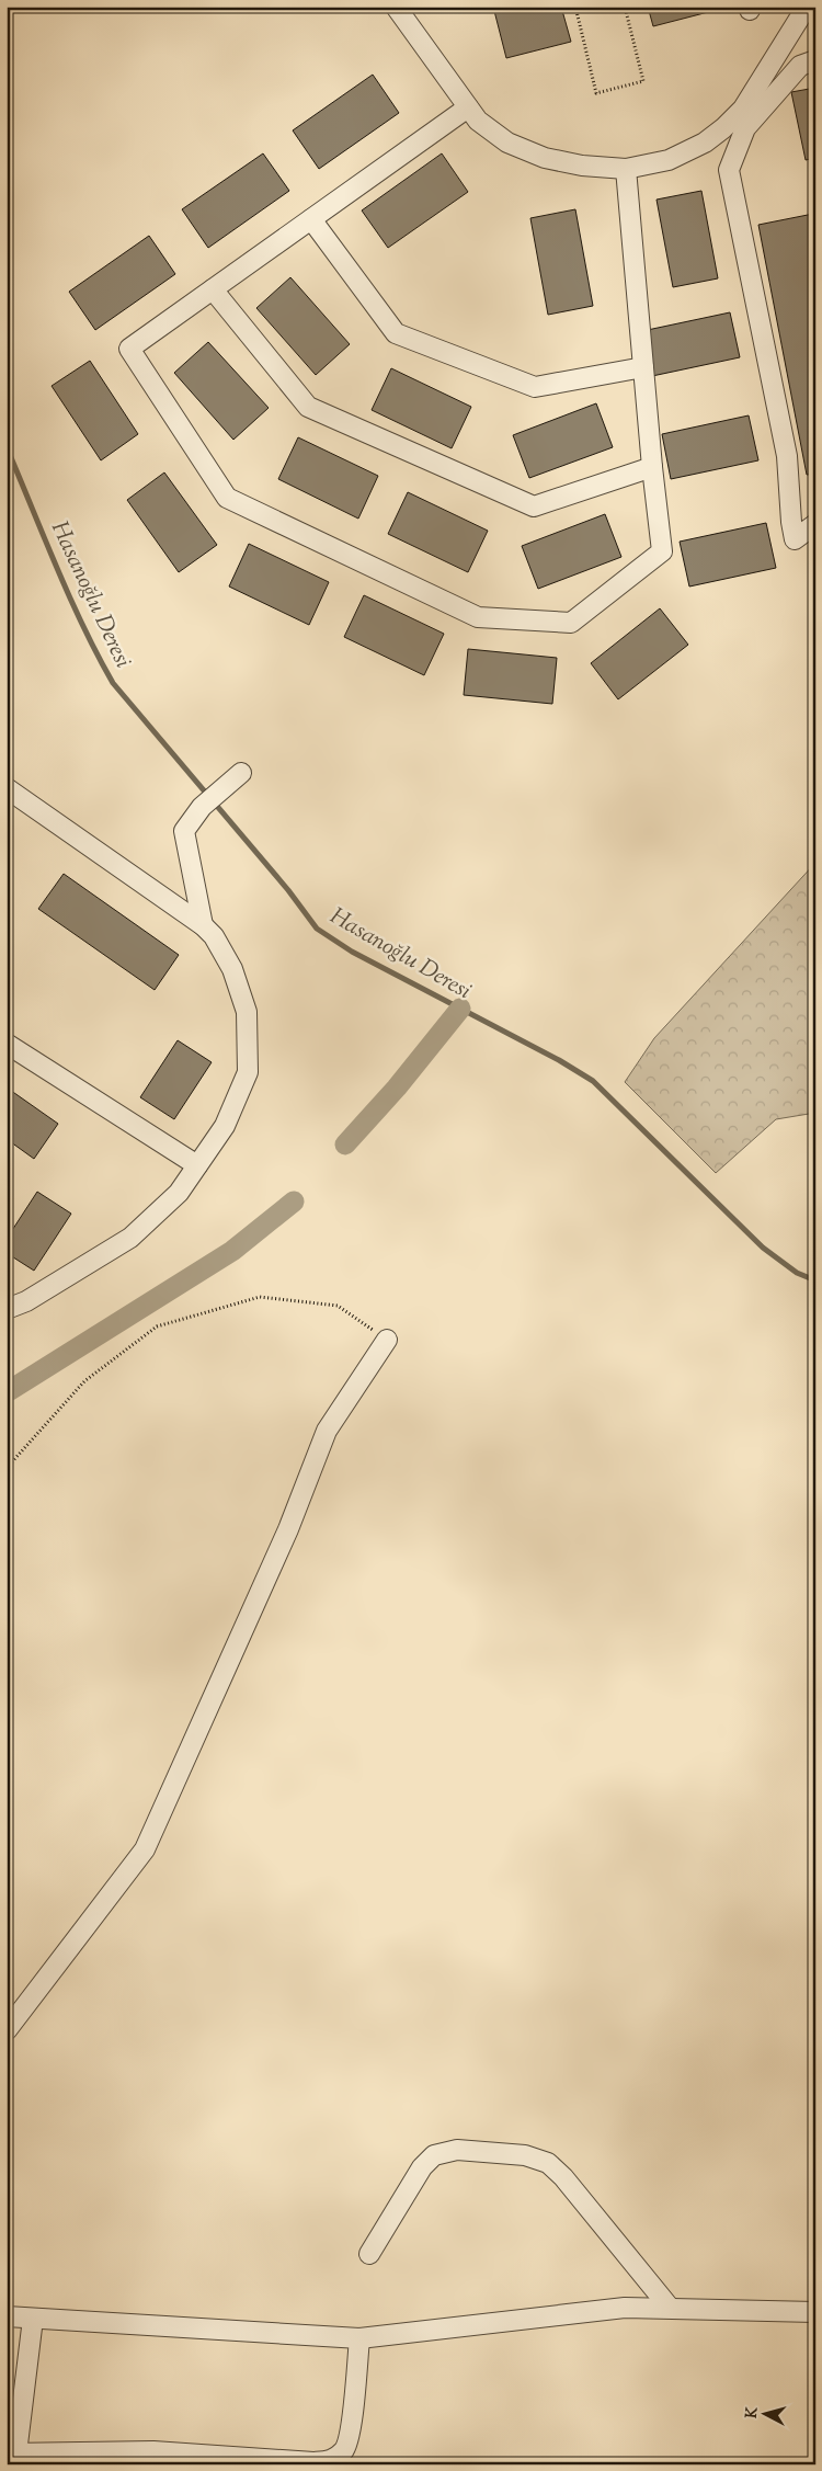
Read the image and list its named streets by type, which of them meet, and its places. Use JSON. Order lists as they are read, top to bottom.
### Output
{
  "water": ["Hasanoğlu Deresi"],
  "north": "left"
}
